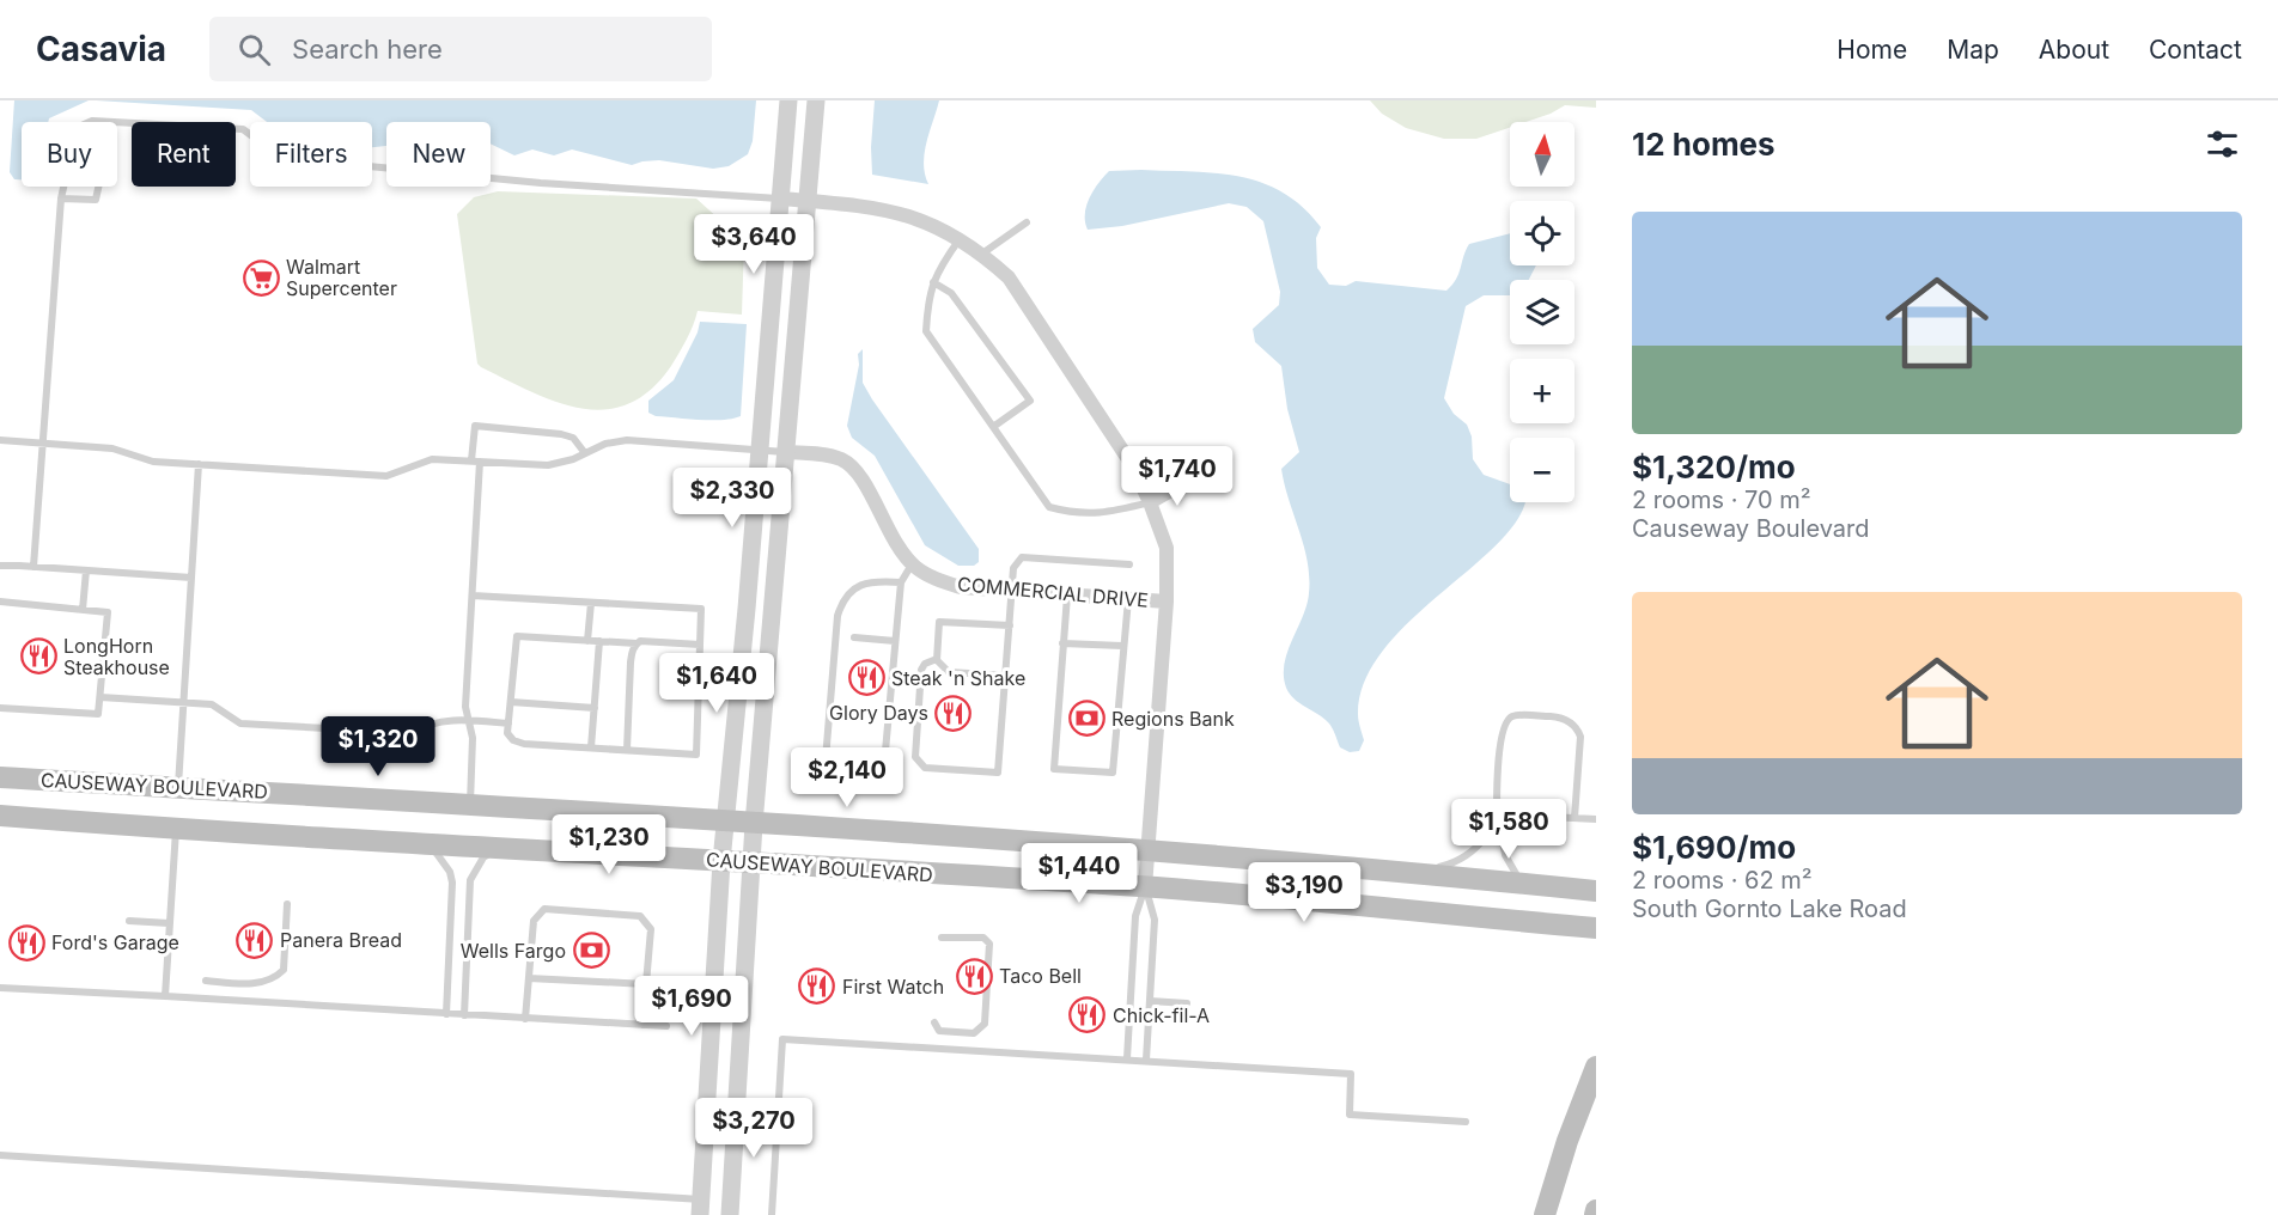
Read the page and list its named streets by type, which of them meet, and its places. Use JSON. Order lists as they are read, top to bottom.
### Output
{
  "streets": {
    "main road": ["CAUSEWAY BOULEVARD"],
    "street": ["COMMERCIAL DRIVE"]
  },
  "places": {
    "supermarket": ["Walmart Supercenter"],
    "restaurant": [
      "LongHorn Steakhouse",
      "Steak 'n Shake",
      "Glory Days",
      "Panera Bread",
      "Ford's Garage",
      "Taco Bell",
      "First Watch",
      "Chick-fil-A"
    ],
    "bank": ["Regions Bank", "Wells Fargo"]
  },
  "north": "top",
  "page": {
    "header": "Casavia",
    "search": "Search here",
    "nav": [
      "Home",
      "Map",
      "About",
      "Contact"
    ],
    "heading": "12 homes",
    "map_buttons": ["+", "−"],
    "chip": [
      "Buy",
      "Rent",
      "Filters",
      "New"
    ],
    "list": [
      {
        "name": "$1,320/mo",
        "note": "2 rooms · 70 m² · Causeway Boulevard"
      },
      {
        "name": "$1,690/mo",
        "note": "2 rooms · 62 m² · South Gornto Lake Road"
      }
    ],
    "price": [
      "$3,640",
      "$1,740",
      "$2,330",
      "$1,640",
      "$1,320",
      "$2,140",
      "$1,580",
      "$1,230",
      "$1,440",
      "$3,190",
      "$1,690",
      "$3,270"
    ]
  }
}
